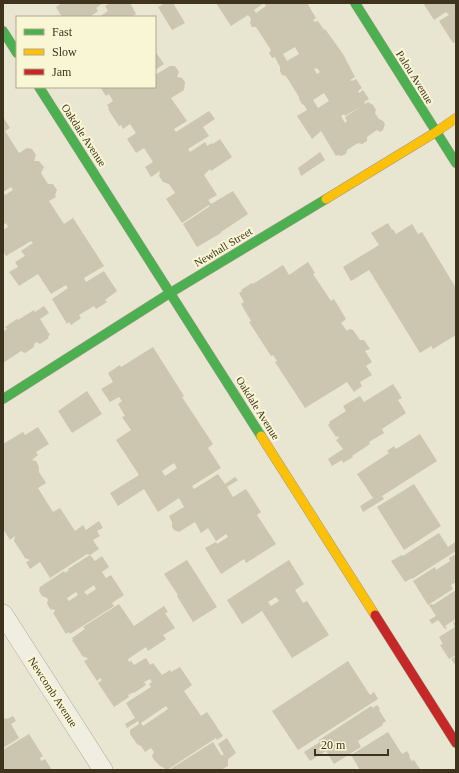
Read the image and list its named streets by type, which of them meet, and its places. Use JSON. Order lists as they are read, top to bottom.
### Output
{
  "streets": {
    "main road": ["Palou Avenue", "Oakdale Avenue", "Newhall Street"],
    "street": ["Newcomb Avenue"]
  },
  "crossings": [
    ["Palou Avenue", "Newhall Street"],
    ["Oakdale Avenue", "Newhall Street"]
  ],
  "legend": ["Fast", "Slow", "Jam"],
  "scale_bar": "20 m"
}
